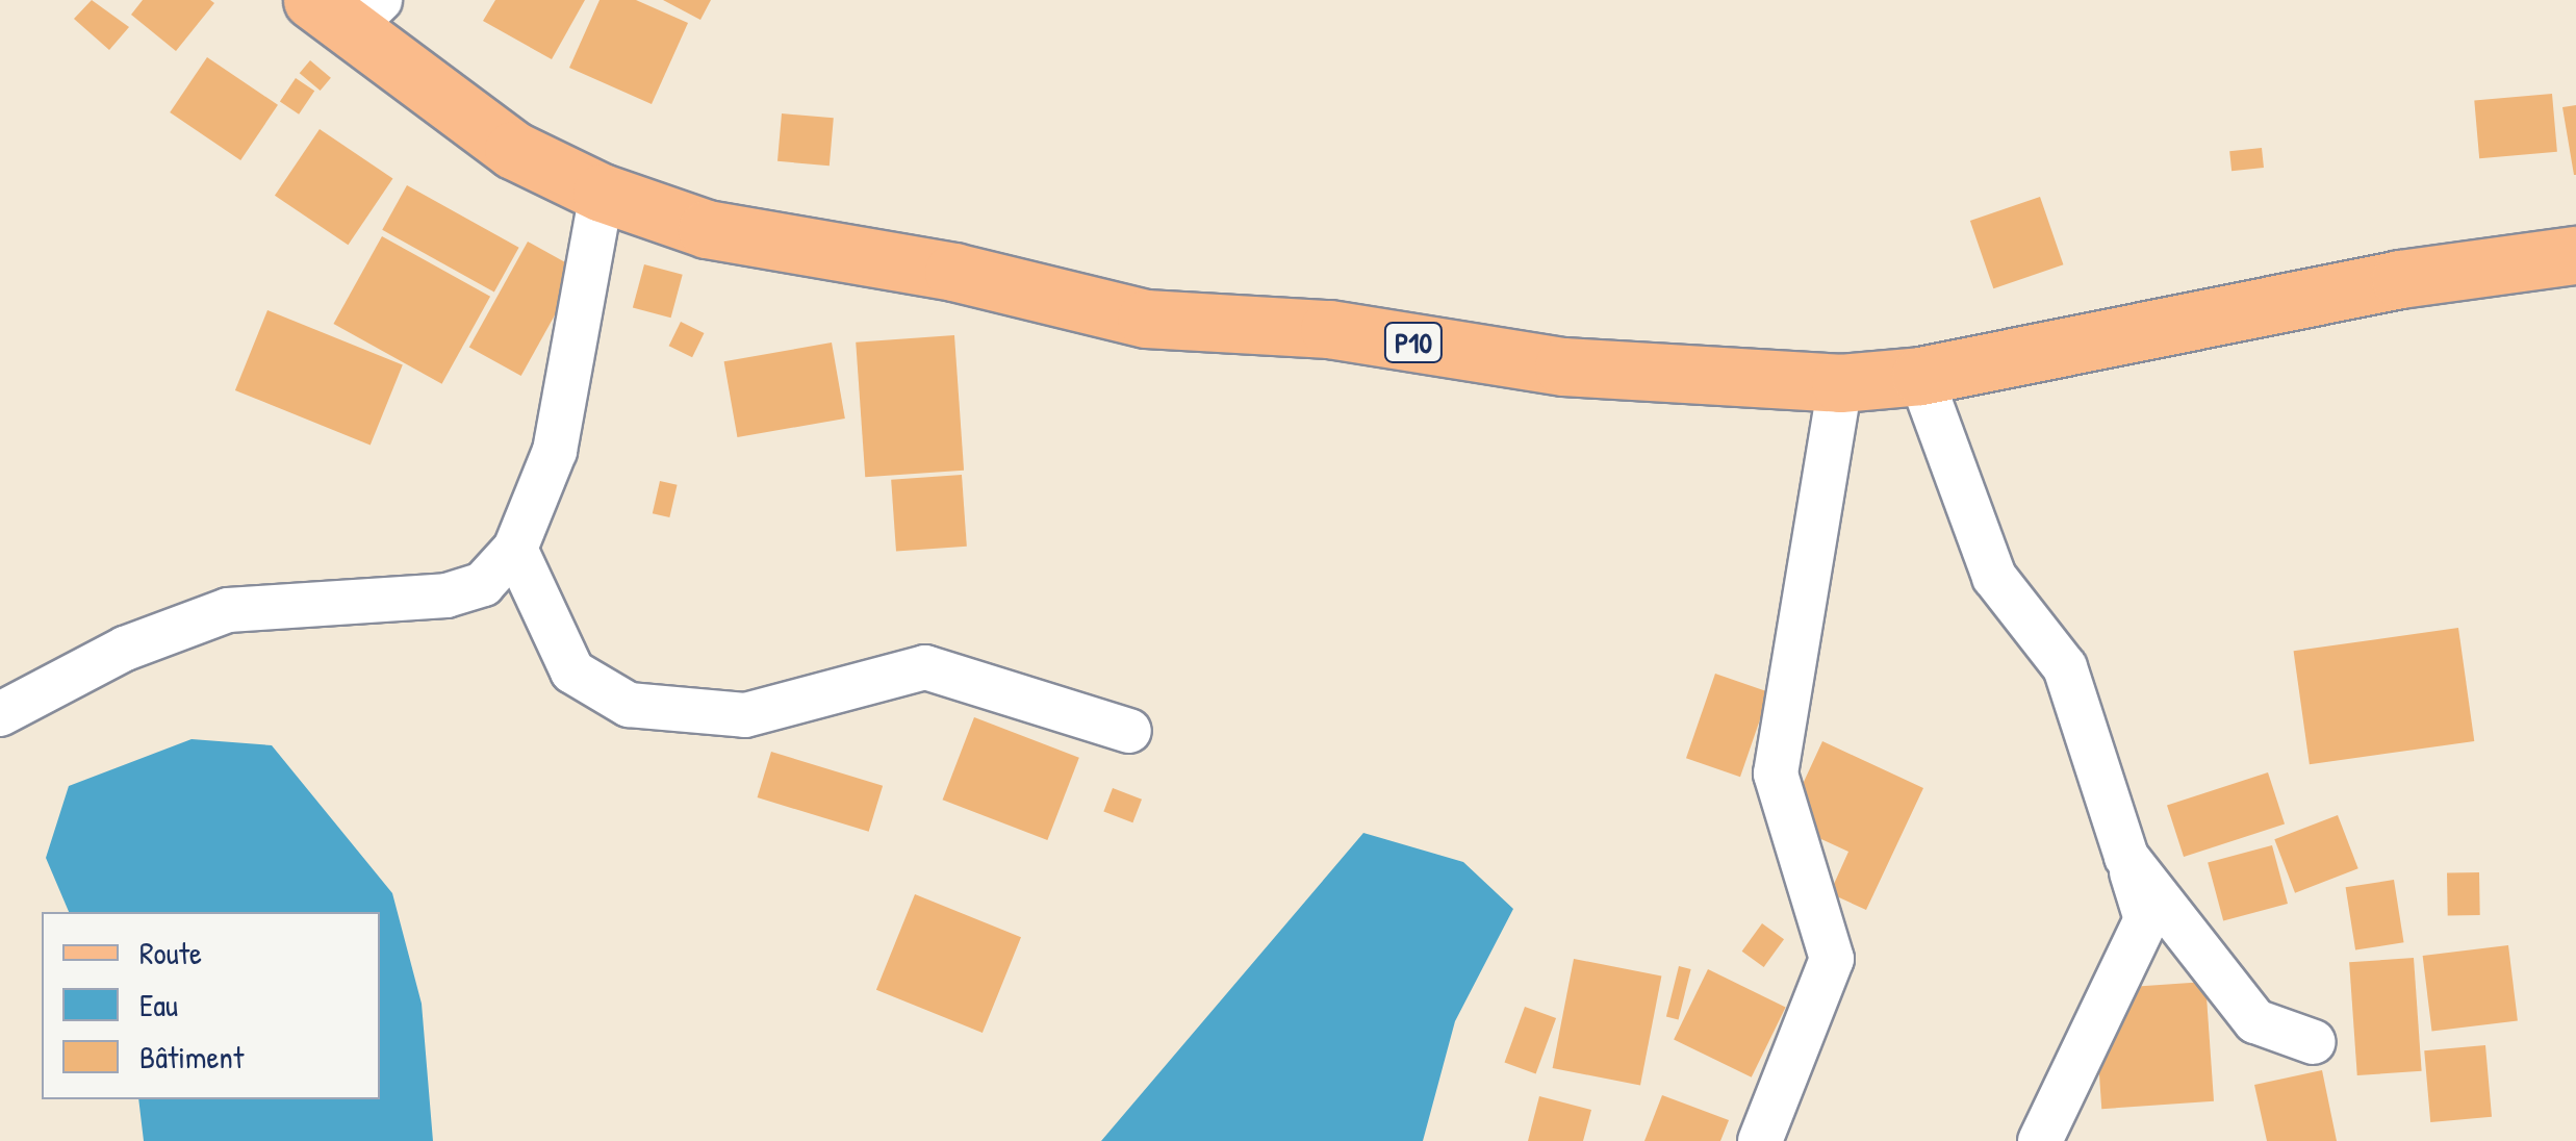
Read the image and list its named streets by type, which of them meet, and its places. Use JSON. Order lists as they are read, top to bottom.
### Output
{
  "streets": {
    "main road": ["P10"]
  },
  "legend": ["Route", "Eau", "Bâtiment"]
}
